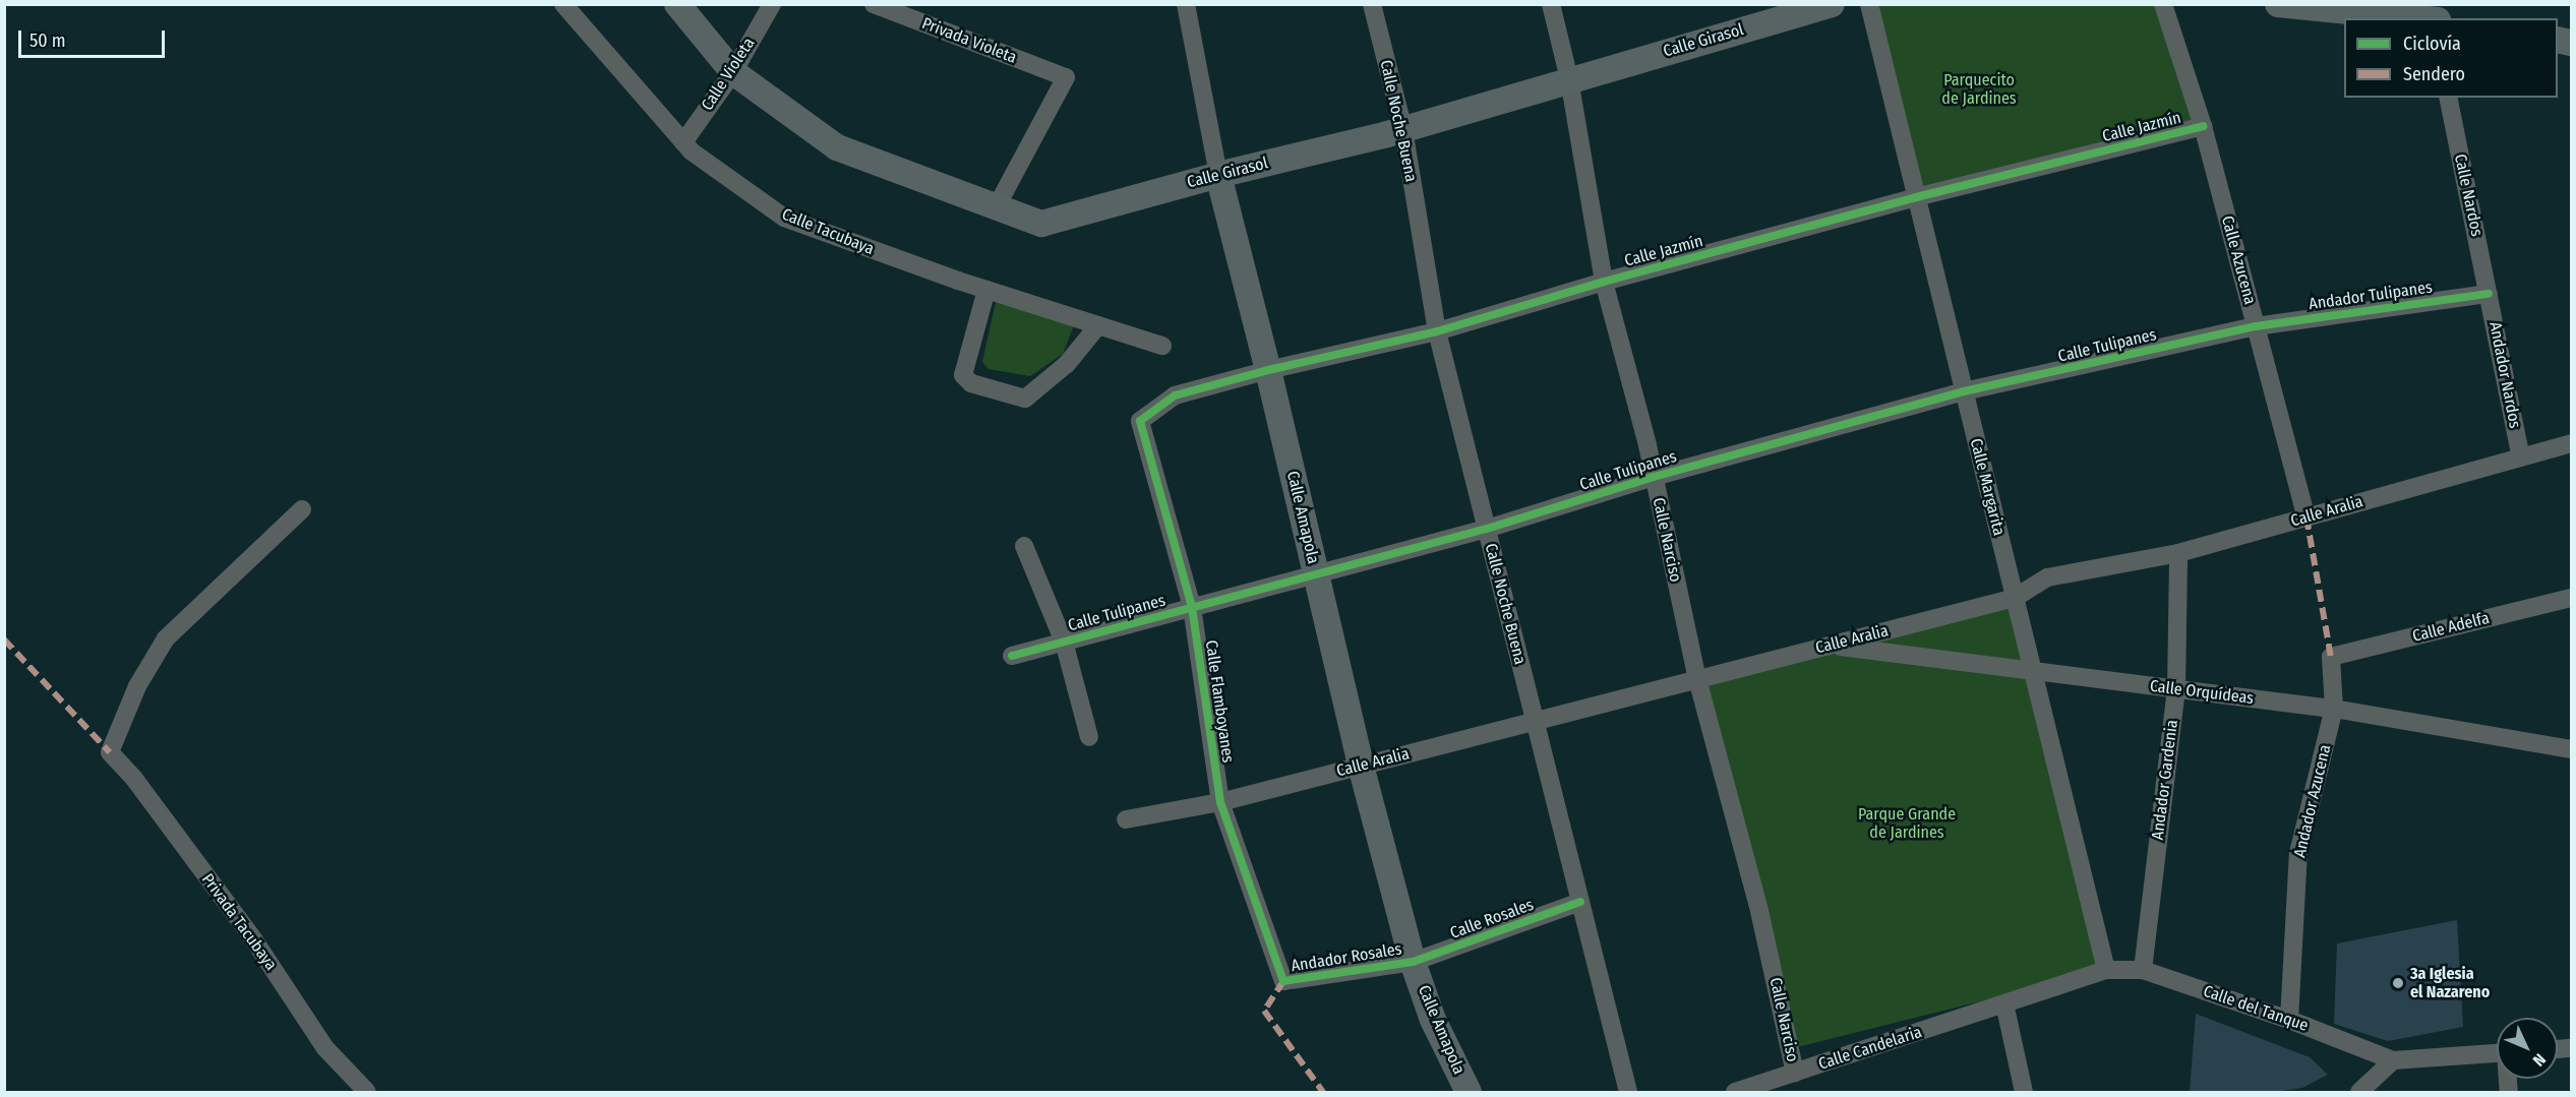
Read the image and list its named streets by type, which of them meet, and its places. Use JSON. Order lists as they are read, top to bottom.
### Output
{
  "streets": {
    "street": [
      "Privada Violeta",
      "Calle Girasol",
      "Calle Violeta",
      "Calle Noche Buena",
      "Calle Jazmín",
      "Calle Nardos",
      "Calle Tacubaya",
      "Calle Azucena",
      "Andador Tulipanes",
      "Calle Tulipanes",
      "Andador Nardos",
      "Calle Margarita",
      "Calle Aralia",
      "Calle Amapola",
      "Calle Narciso",
      "Calle Adelfa",
      "Calle Orquídeas",
      "Calle Flamboyanes",
      "Andador Gardenia",
      "Andador Azucena",
      "Calle Rosales",
      "Privada Tacubaya",
      "Andador Rosales",
      "Calle del Tanque",
      "Calle Candelaria"
    ]
  },
  "crossings": [
    ["Privada Violeta", "Calle Girasol"],
    ["Calle Girasol", "Calle Violeta"],
    ["Calle Girasol", "Calle Noche Buena"],
    ["Calle Girasol", "Calle Amapola"],
    ["Calle Girasol", "Calle Narciso"],
    ["Calle Violeta", "Calle Tacubaya"],
    ["Calle Noche Buena", "Calle Jazmín"],
    ["Calle Noche Buena", "Calle Tulipanes"],
    ["Calle Noche Buena", "Calle Aralia"],
    ["Calle Noche Buena", "Calle Rosales"],
    ["Calle Jazmín", "Calle Azucena"],
    ["Calle Jazmín", "Calle Margarita"],
    ["Calle Jazmín", "Calle Amapola"],
    ["Calle Jazmín", "Calle Narciso"],
    ["Calle Jazmín", "Calle Flamboyanes"],
    ["Calle Nardos", "Andador Tulipanes"],
    ["Calle Nardos", "Andador Nardos"],
    ["Calle Azucena", "Andador Tulipanes"],
    ["Calle Azucena", "Calle Tulipanes"],
    ["Calle Azucena", "Calle Aralia"],
    ["Andador Tulipanes", "Calle Tulipanes"],
    ["Andador Tulipanes", "Andador Nardos"],
    ["Calle Tulipanes", "Calle Margarita"],
    ["Calle Tulipanes", "Calle Amapola"],
    ["Calle Tulipanes", "Calle Narciso"],
    ["Calle Tulipanes", "Calle Flamboyanes"],
    ["Andador Nardos", "Calle Aralia"],
    ["Calle Margarita", "Calle Aralia"],
    ["Calle Margarita", "Calle Orquídeas"],
    ["Calle Margarita", "Calle del Tanque"],
    ["Calle Aralia", "Calle Amapola"],
    ["Calle Aralia", "Calle Narciso"],
    ["Calle Aralia", "Calle Orquídeas"],
    ["Calle Aralia", "Calle Flamboyanes"],
    ["Calle Aralia", "Andador Gardenia"],
    ["Calle Amapola", "Calle Rosales"],
    ["Calle Amapola", "Andador Rosales"],
    ["Calle Narciso", "Calle Candelaria"],
    ["Calle Adelfa", "Andador Azucena"],
    ["Calle Orquídeas", "Andador Gardenia"],
    ["Calle Orquídeas", "Andador Azucena"],
    ["Calle Flamboyanes", "Andador Rosales"],
    ["Andador Gardenia", "Calle del Tanque"],
    ["Andador Azucena", "Calle del Tanque"],
    ["Calle Rosales", "Andador Rosales"],
    ["Calle del Tanque", "Calle Candelaria"]
  ],
  "parks": ["Parquecito de Jardines", "Parque Grande de Jardines"],
  "places": ["3a Iglesia el Nazareno"],
  "legend": ["Ciclovía", "Sendero"],
  "scale_bar": "50 m",
  "north": "bottom right"
}
